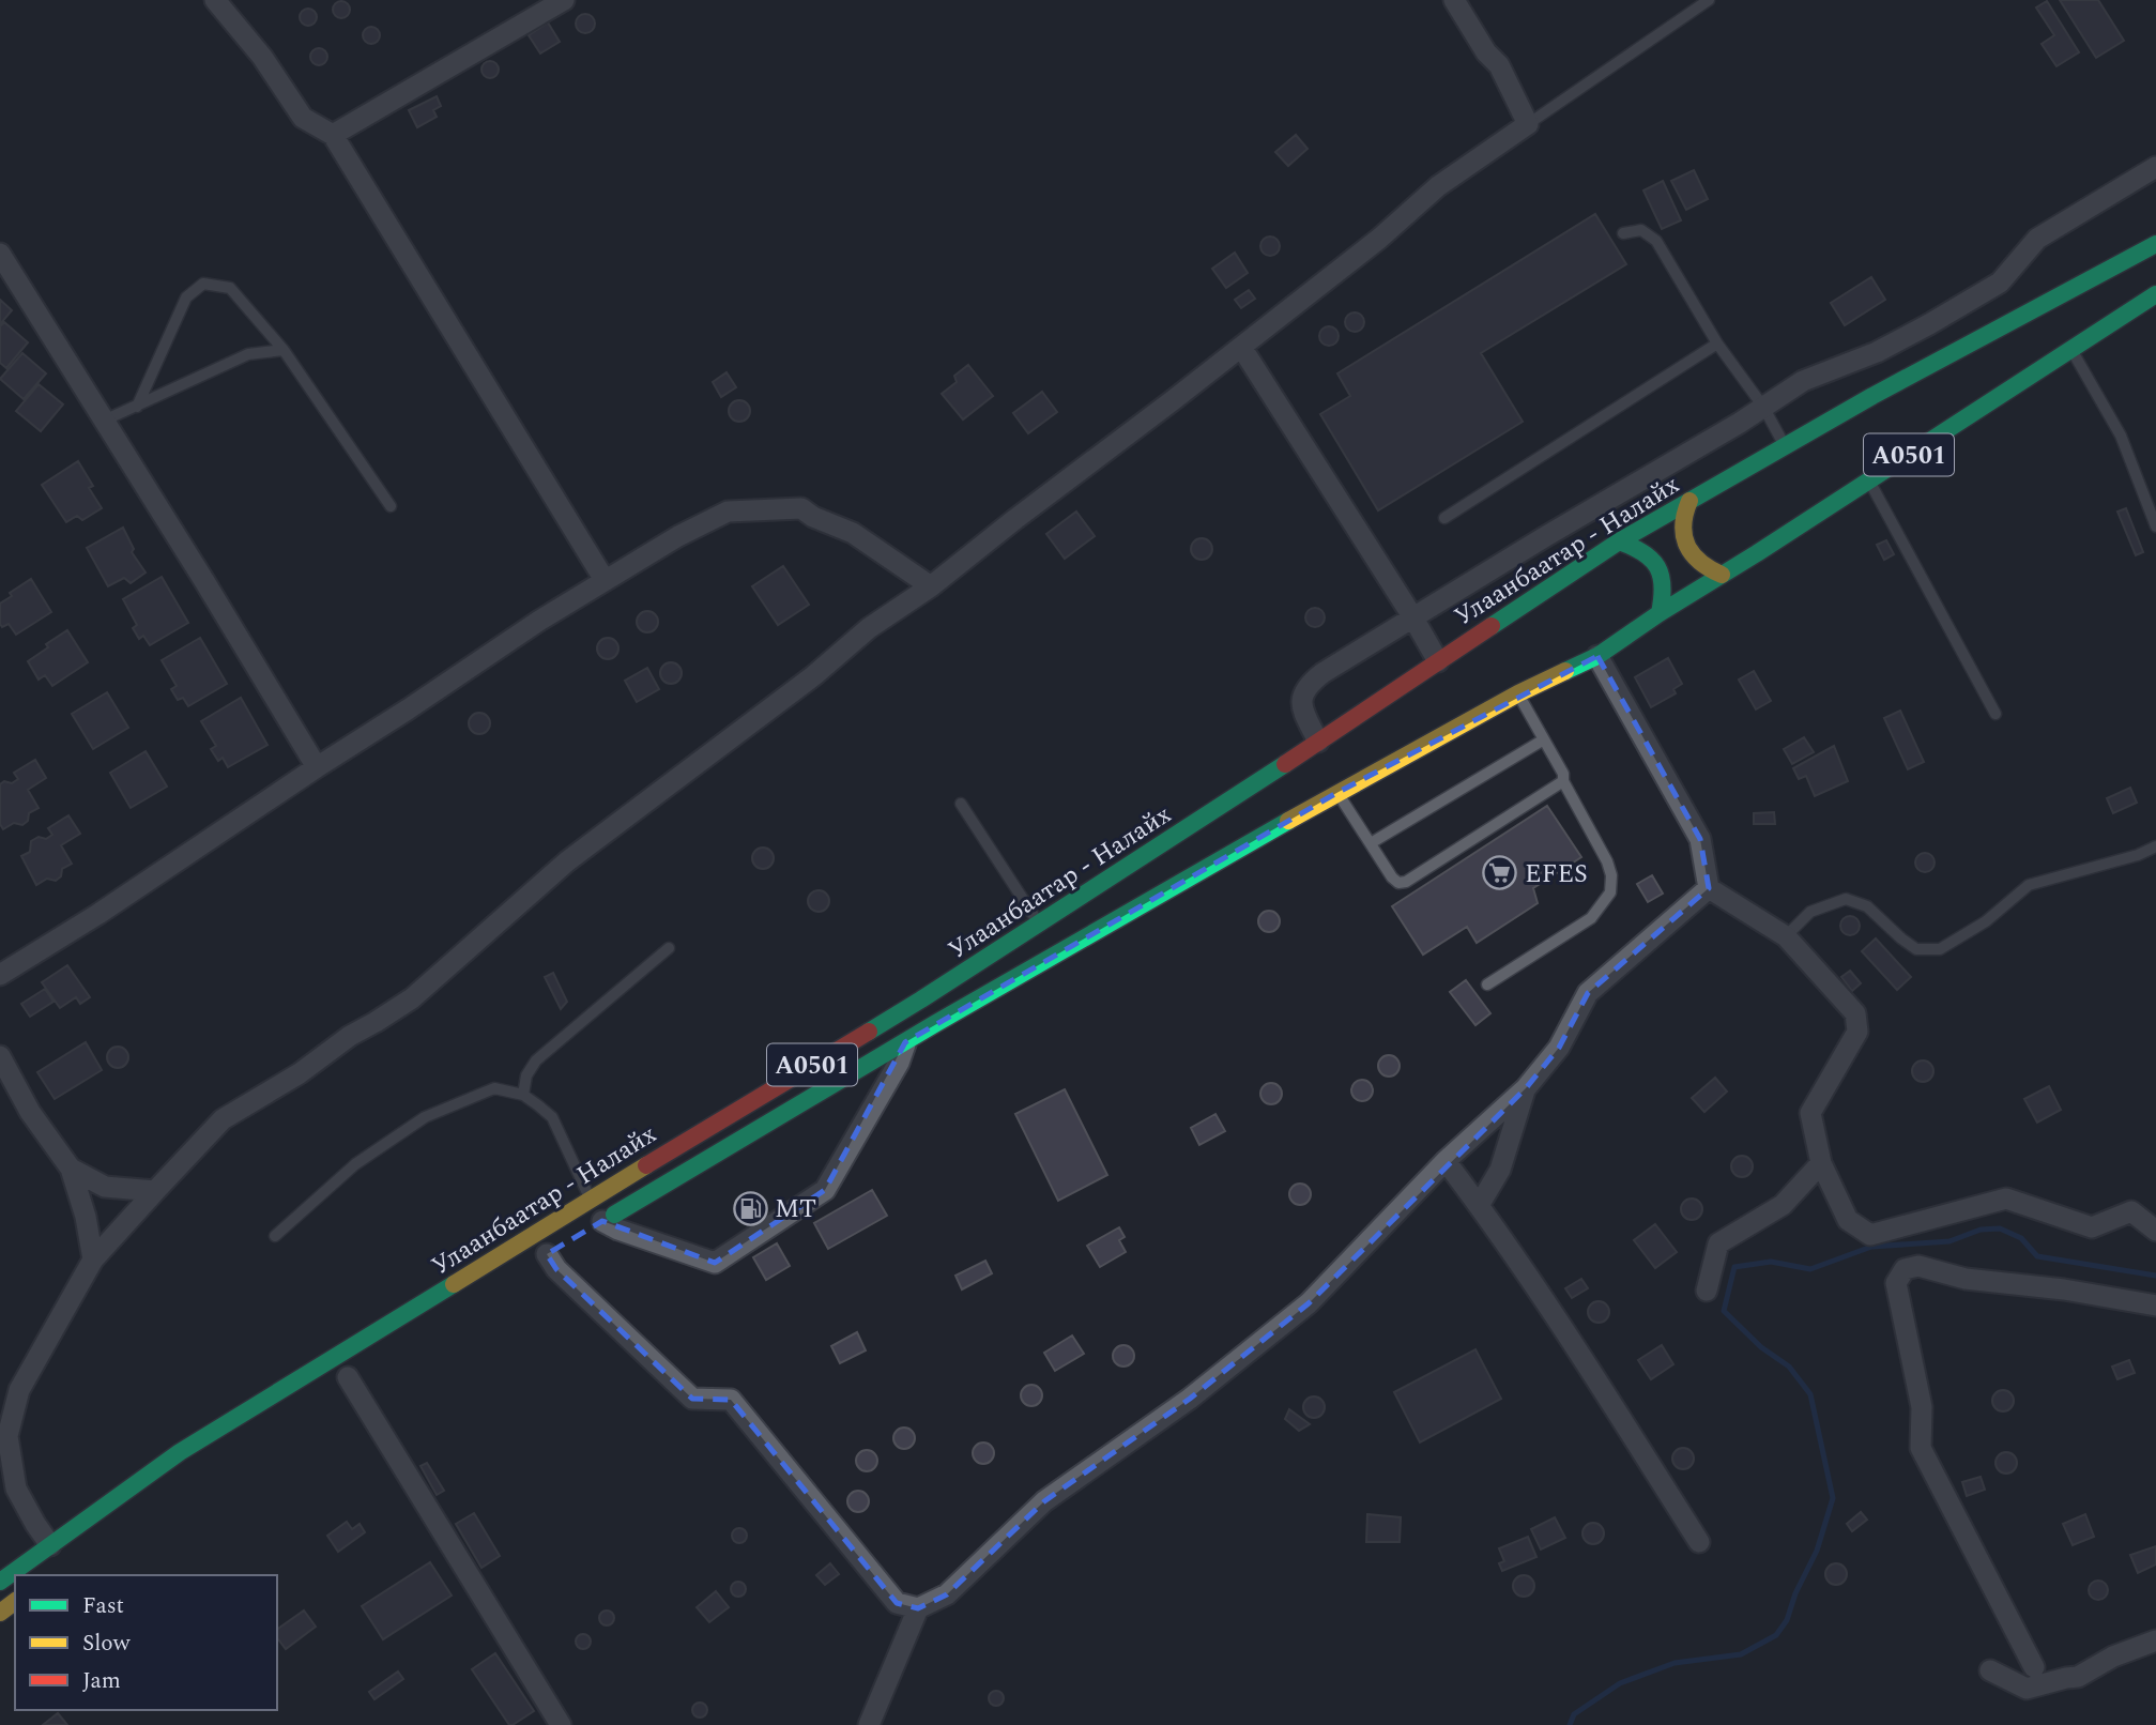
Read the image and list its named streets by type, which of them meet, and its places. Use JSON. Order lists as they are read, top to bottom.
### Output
{
  "streets": {
    "highway": ["A0501", "Улаанбаатар - Налайх"]
  },
  "places": {
    "supermarket": ["EFES"],
    "fuel station": ["MT"]
  },
  "legend": ["Fast", "Slow", "Jam"]
}
